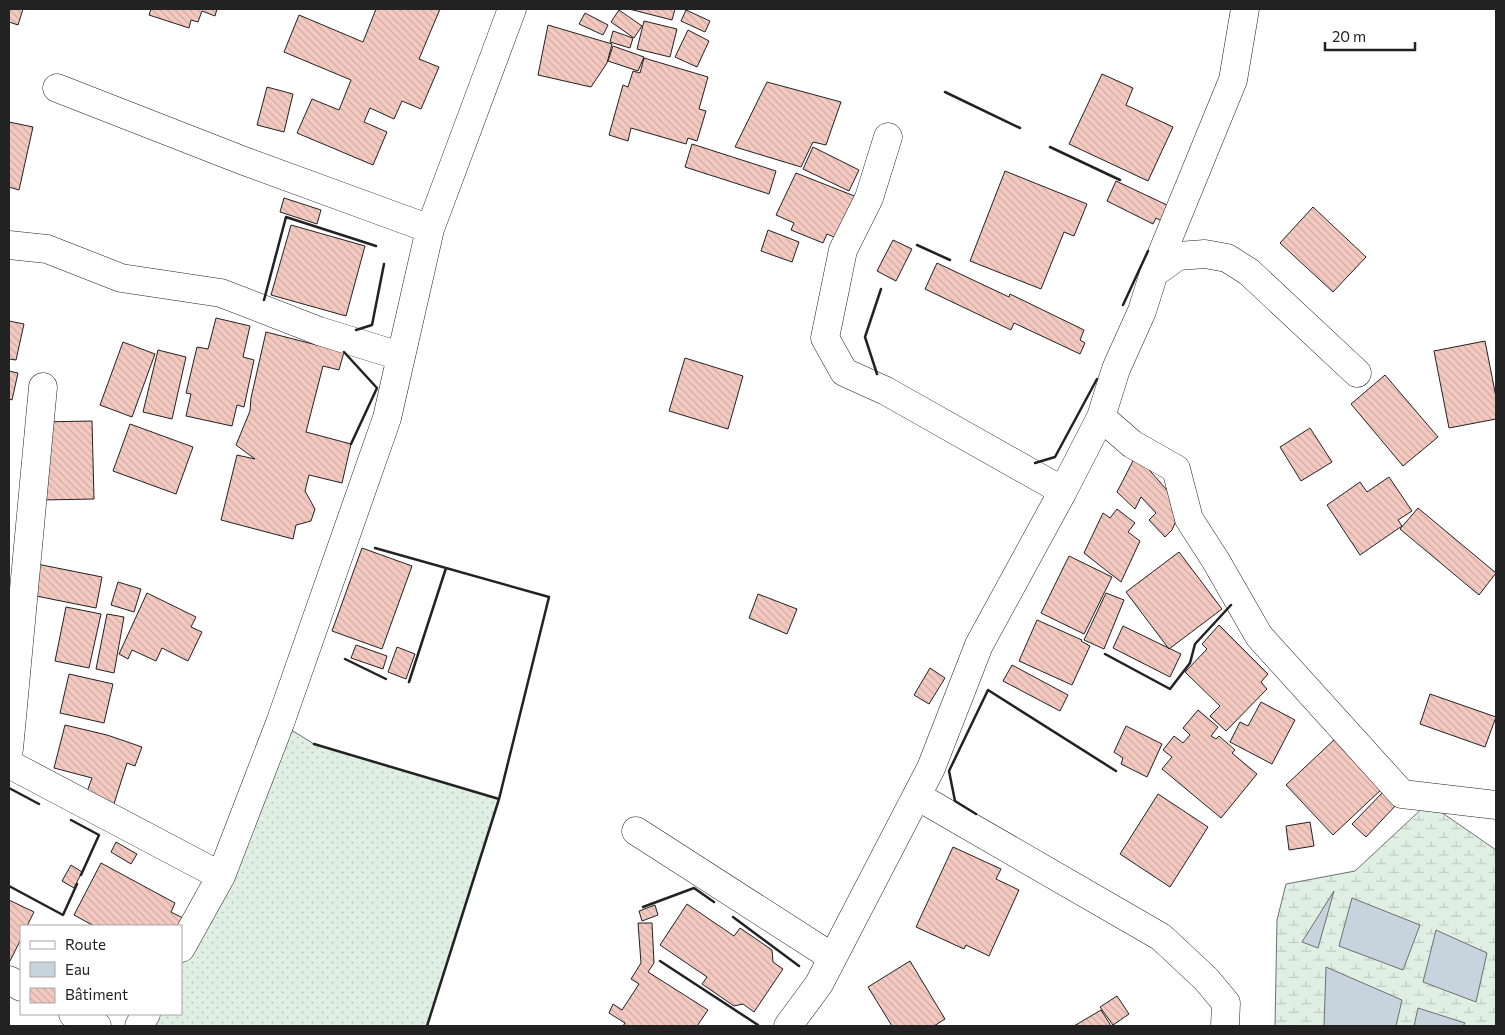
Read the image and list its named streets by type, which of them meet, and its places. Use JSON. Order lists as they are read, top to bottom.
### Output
{
  "legend": ["Route", "Eau", "Bâtiment"],
  "scale_bar": "20 m"
}
